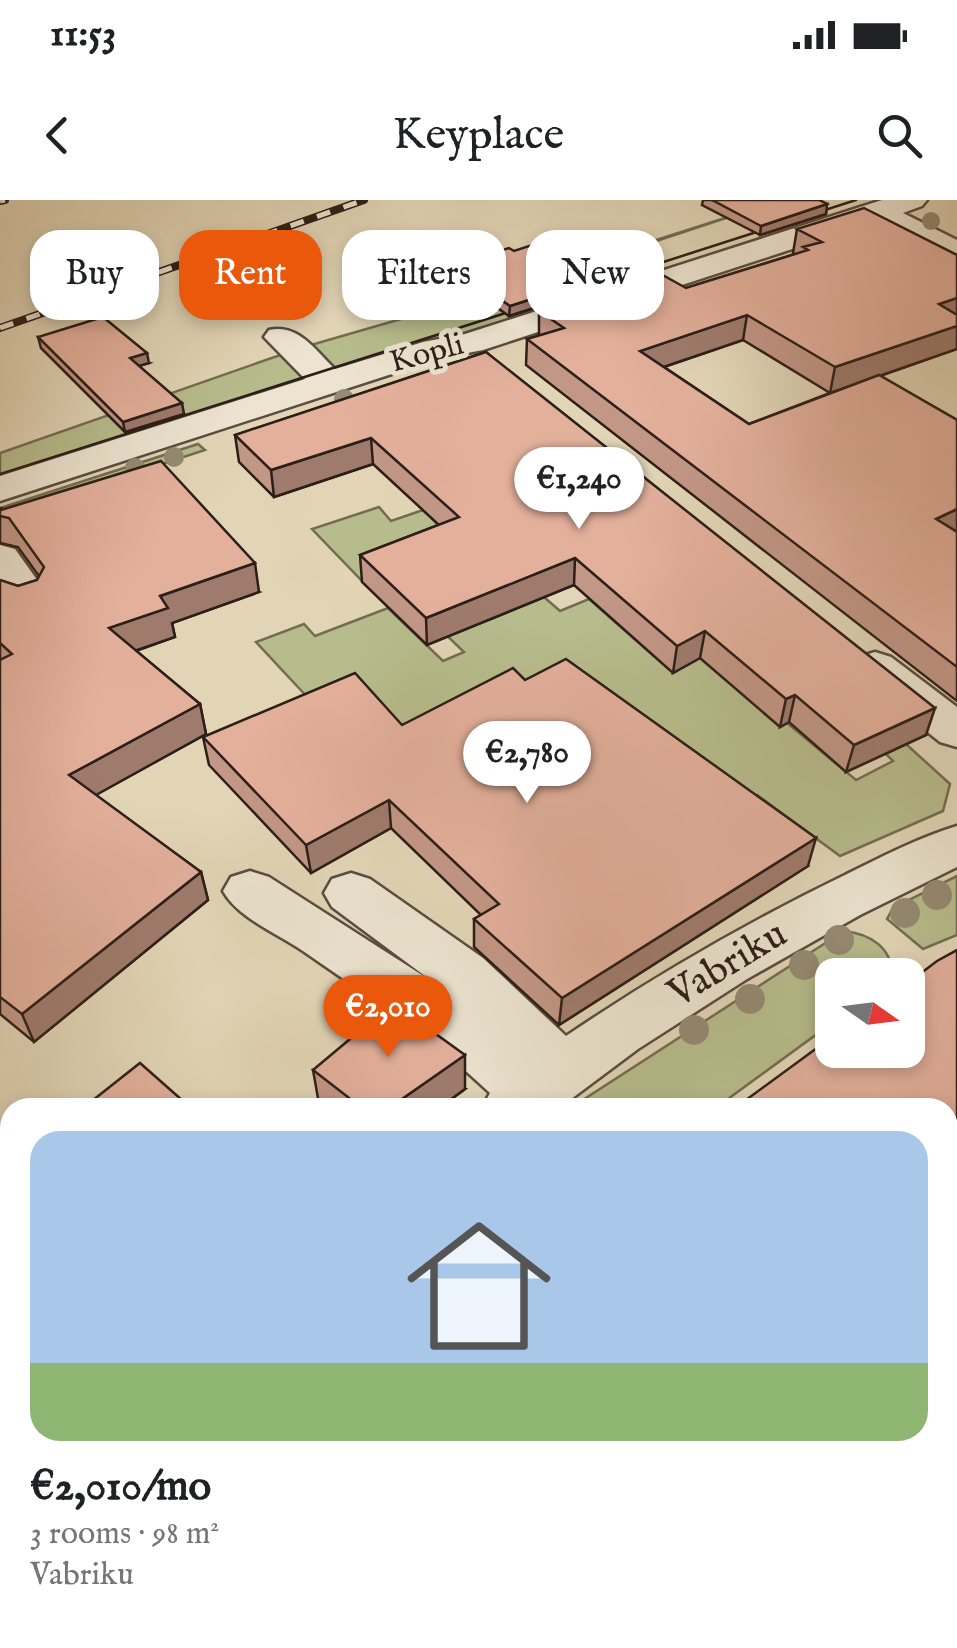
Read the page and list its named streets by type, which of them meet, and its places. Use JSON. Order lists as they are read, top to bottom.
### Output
{
  "streets": {
    "street": ["Kopli", "Vabriku"]
  },
  "north": "right",
  "page": {
    "status": "11:53",
    "header": "Keyplace",
    "chip": [
      "Buy",
      "Rent",
      "Filters",
      "New"
    ],
    "price": ["€1,240", "€2,780", "€2,010"],
    "list": [
      {
        "name": "€2,010/mo",
        "note": "3 rooms · 98 m² · Vabriku"
      }
    ]
  }
}
